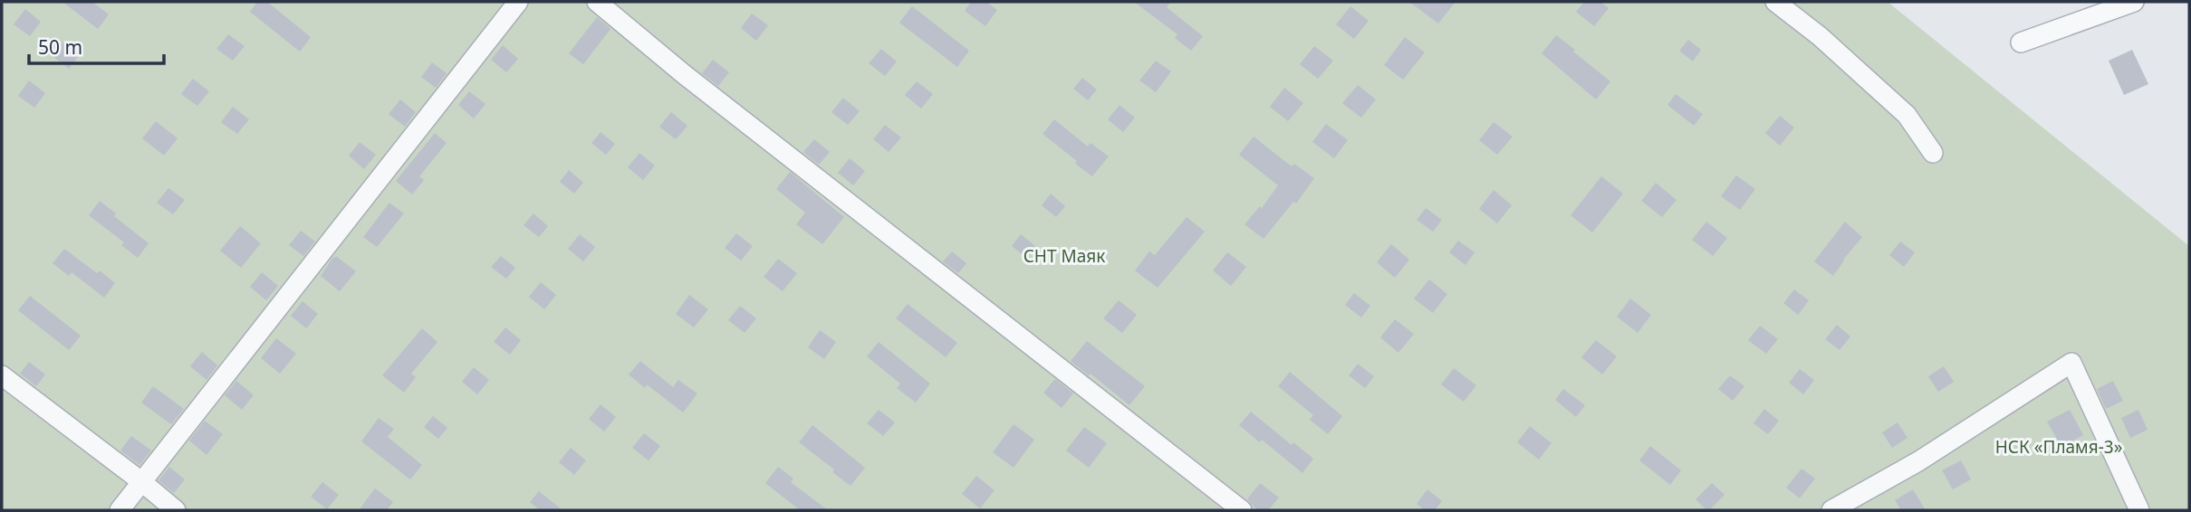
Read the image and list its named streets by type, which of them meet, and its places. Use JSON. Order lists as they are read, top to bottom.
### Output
{
  "parks": ["СНТ Маяк", "НСК «Пламя-3»"],
  "scale_bar": "50 m"
}
